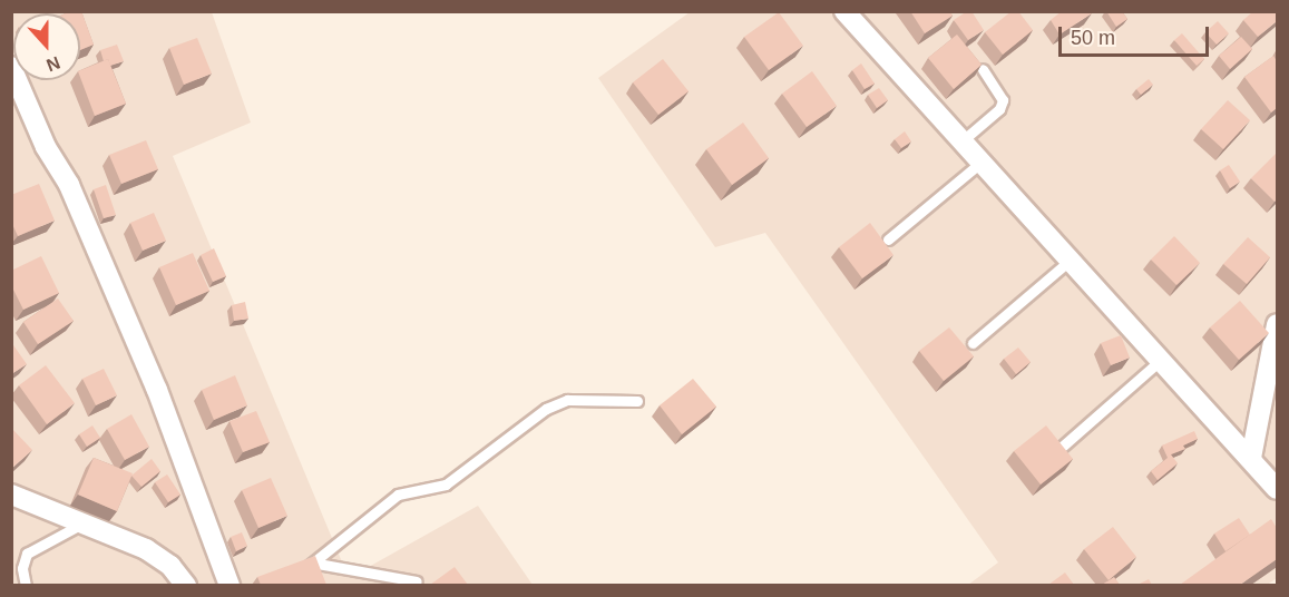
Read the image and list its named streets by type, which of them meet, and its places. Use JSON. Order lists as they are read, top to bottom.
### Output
{
  "scale_bar": "50 m",
  "north": "bottom"
}
